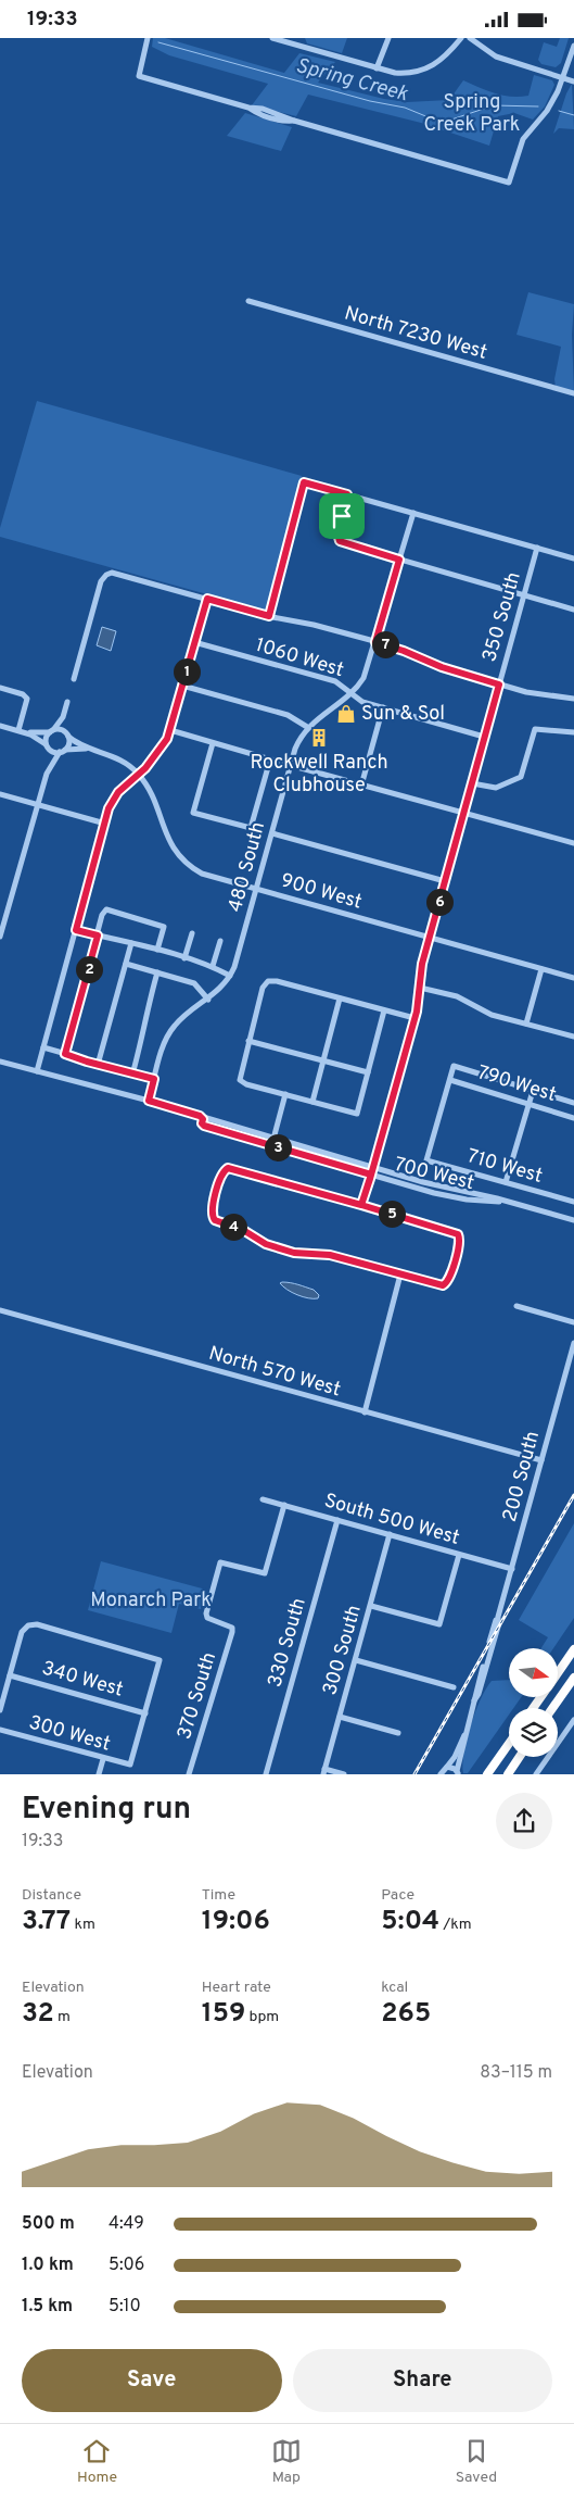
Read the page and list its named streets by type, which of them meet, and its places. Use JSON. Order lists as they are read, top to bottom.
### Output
{
  "streets": {
    "street": [
      "North 7230 West",
      "350 South",
      "1060 West",
      "480 South",
      "900 West",
      "790 West",
      "710 West",
      "700 West",
      "North 570 West",
      "200 South",
      "South 500 West",
      "330 South",
      "300 South",
      "340 West",
      "370 South",
      "300 West"
    ]
  },
  "crossings": [
    ["350 South", "1060 West"],
    ["350 South", "900 West"],
    ["350 South", "700 West"],
    ["1060 West", "480 South"],
    ["480 South", "900 West"],
    ["480 South", "700 West"],
    ["790 West", "710 West"],
    ["North 570 West", "200 South"],
    ["200 South", "South 500 West"],
    ["South 500 West", "330 South"],
    ["South 500 West", "300 South"],
    ["South 500 West", "370 South"],
    ["340 West", "300 West"]
  ],
  "water": ["Spring Creek"],
  "parks": ["Spring Creek Park", "Monarch Park"],
  "places": {
    "shop": ["Sun & Sol"],
    "building": ["Rockwell Ranch Clubhouse"]
  },
  "north": "right",
  "page": {
    "status": "19:33",
    "pins": [
      "7",
      "1",
      "6",
      "2",
      "3",
      "5",
      "4"
    ],
    "heading": ["Evening run", "19:33"],
    "stats": [
      ["Distance", "3.77 km"],
      ["Time", "19:06"],
      ["Pace", "5:04 /km"],
      ["Elevation", "32 m"],
      ["Heart rate", "159 bpm"],
      ["kcal", "265"]
    ],
    "chart": ["Elevation", "83–115 m"],
    "list": [
      {
        "name": "500 m",
        "note": "4:49"
      },
      {
        "name": "1.0 km",
        "note": "5:06"
      },
      {
        "name": "1.5 km",
        "note": "5:10"
      }
    ],
    "buttons": ["Save", "Share"],
    "tabs": ["Home", "Map", "Saved"]
  }
}
